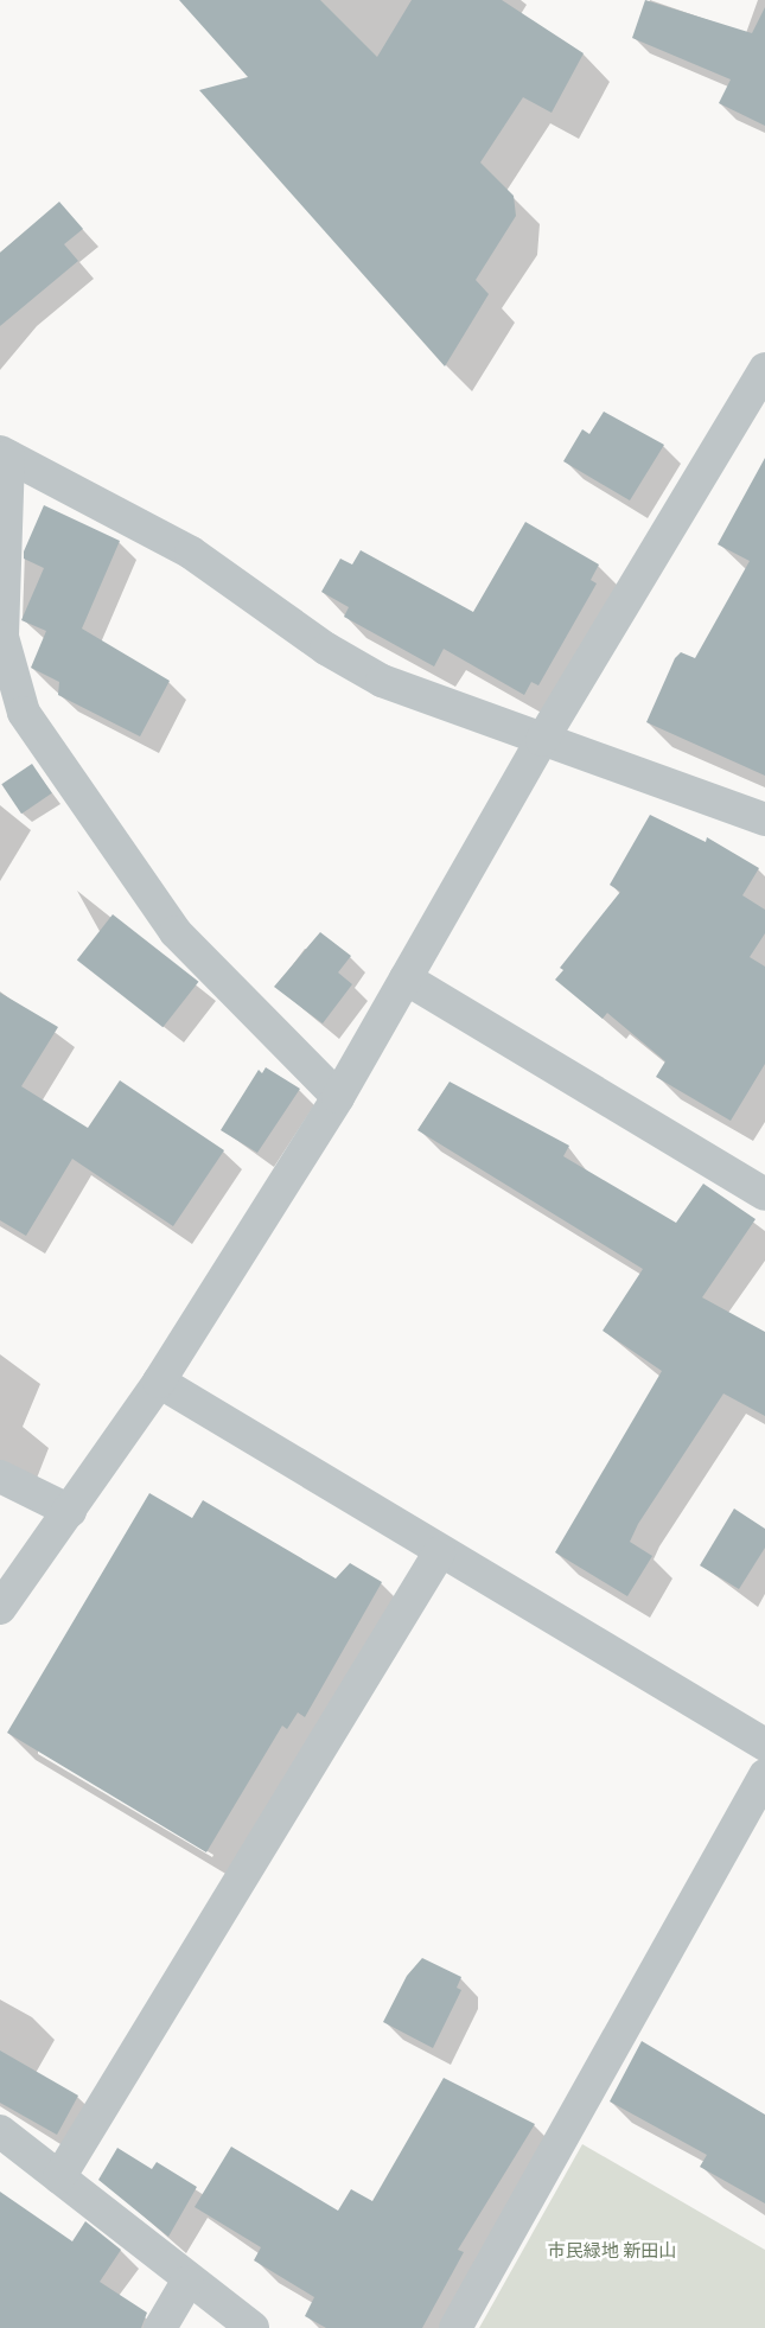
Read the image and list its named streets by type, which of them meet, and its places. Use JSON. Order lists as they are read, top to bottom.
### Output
{
  "parks": ["市民緑地 新田山"]
}
